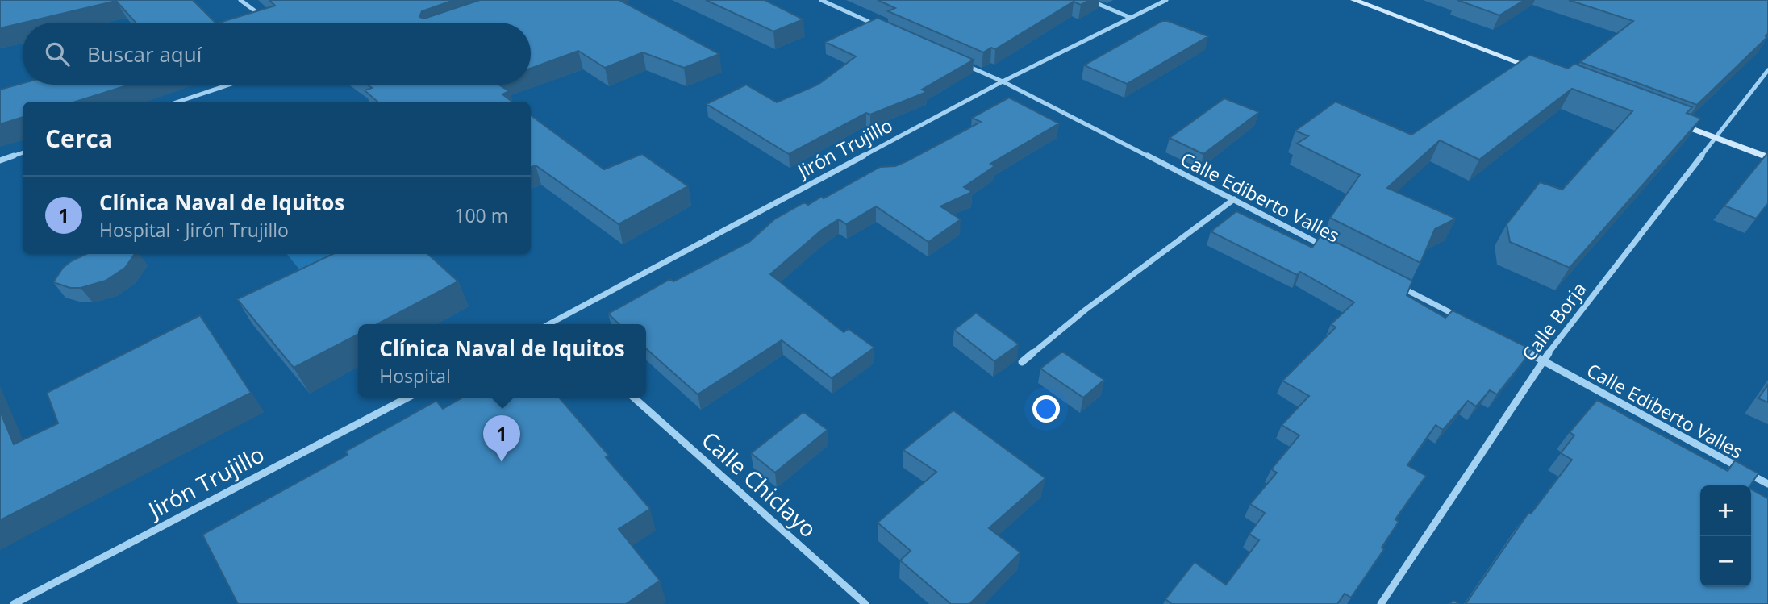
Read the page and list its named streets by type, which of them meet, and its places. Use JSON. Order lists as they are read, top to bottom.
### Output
{
  "streets": {
    "street": [
      "Jirón Trujillo",
      "Calle Ediberto Valles",
      "Calle Borja",
      "Calle Chiclayo"
    ]
  },
  "crossings": [
    ["Jirón Trujillo", "Calle Ediberto Valles"],
    ["Calle Ediberto Valles", "Calle Borja"]
  ],
  "page": {
    "search": "Buscar aquí",
    "heading": "Cerca",
    "list": [
      {
        "mark": "1",
        "name": "Clínica Naval de Iquitos",
        "note": "Hospital · Jirón Trujillo",
        "value": "100 m"
      }
    ],
    "popup": ["Clínica Naval de Iquitos", "Hospital"],
    "pins": "1",
    "map_buttons": ["+", "−"]
  }
}
